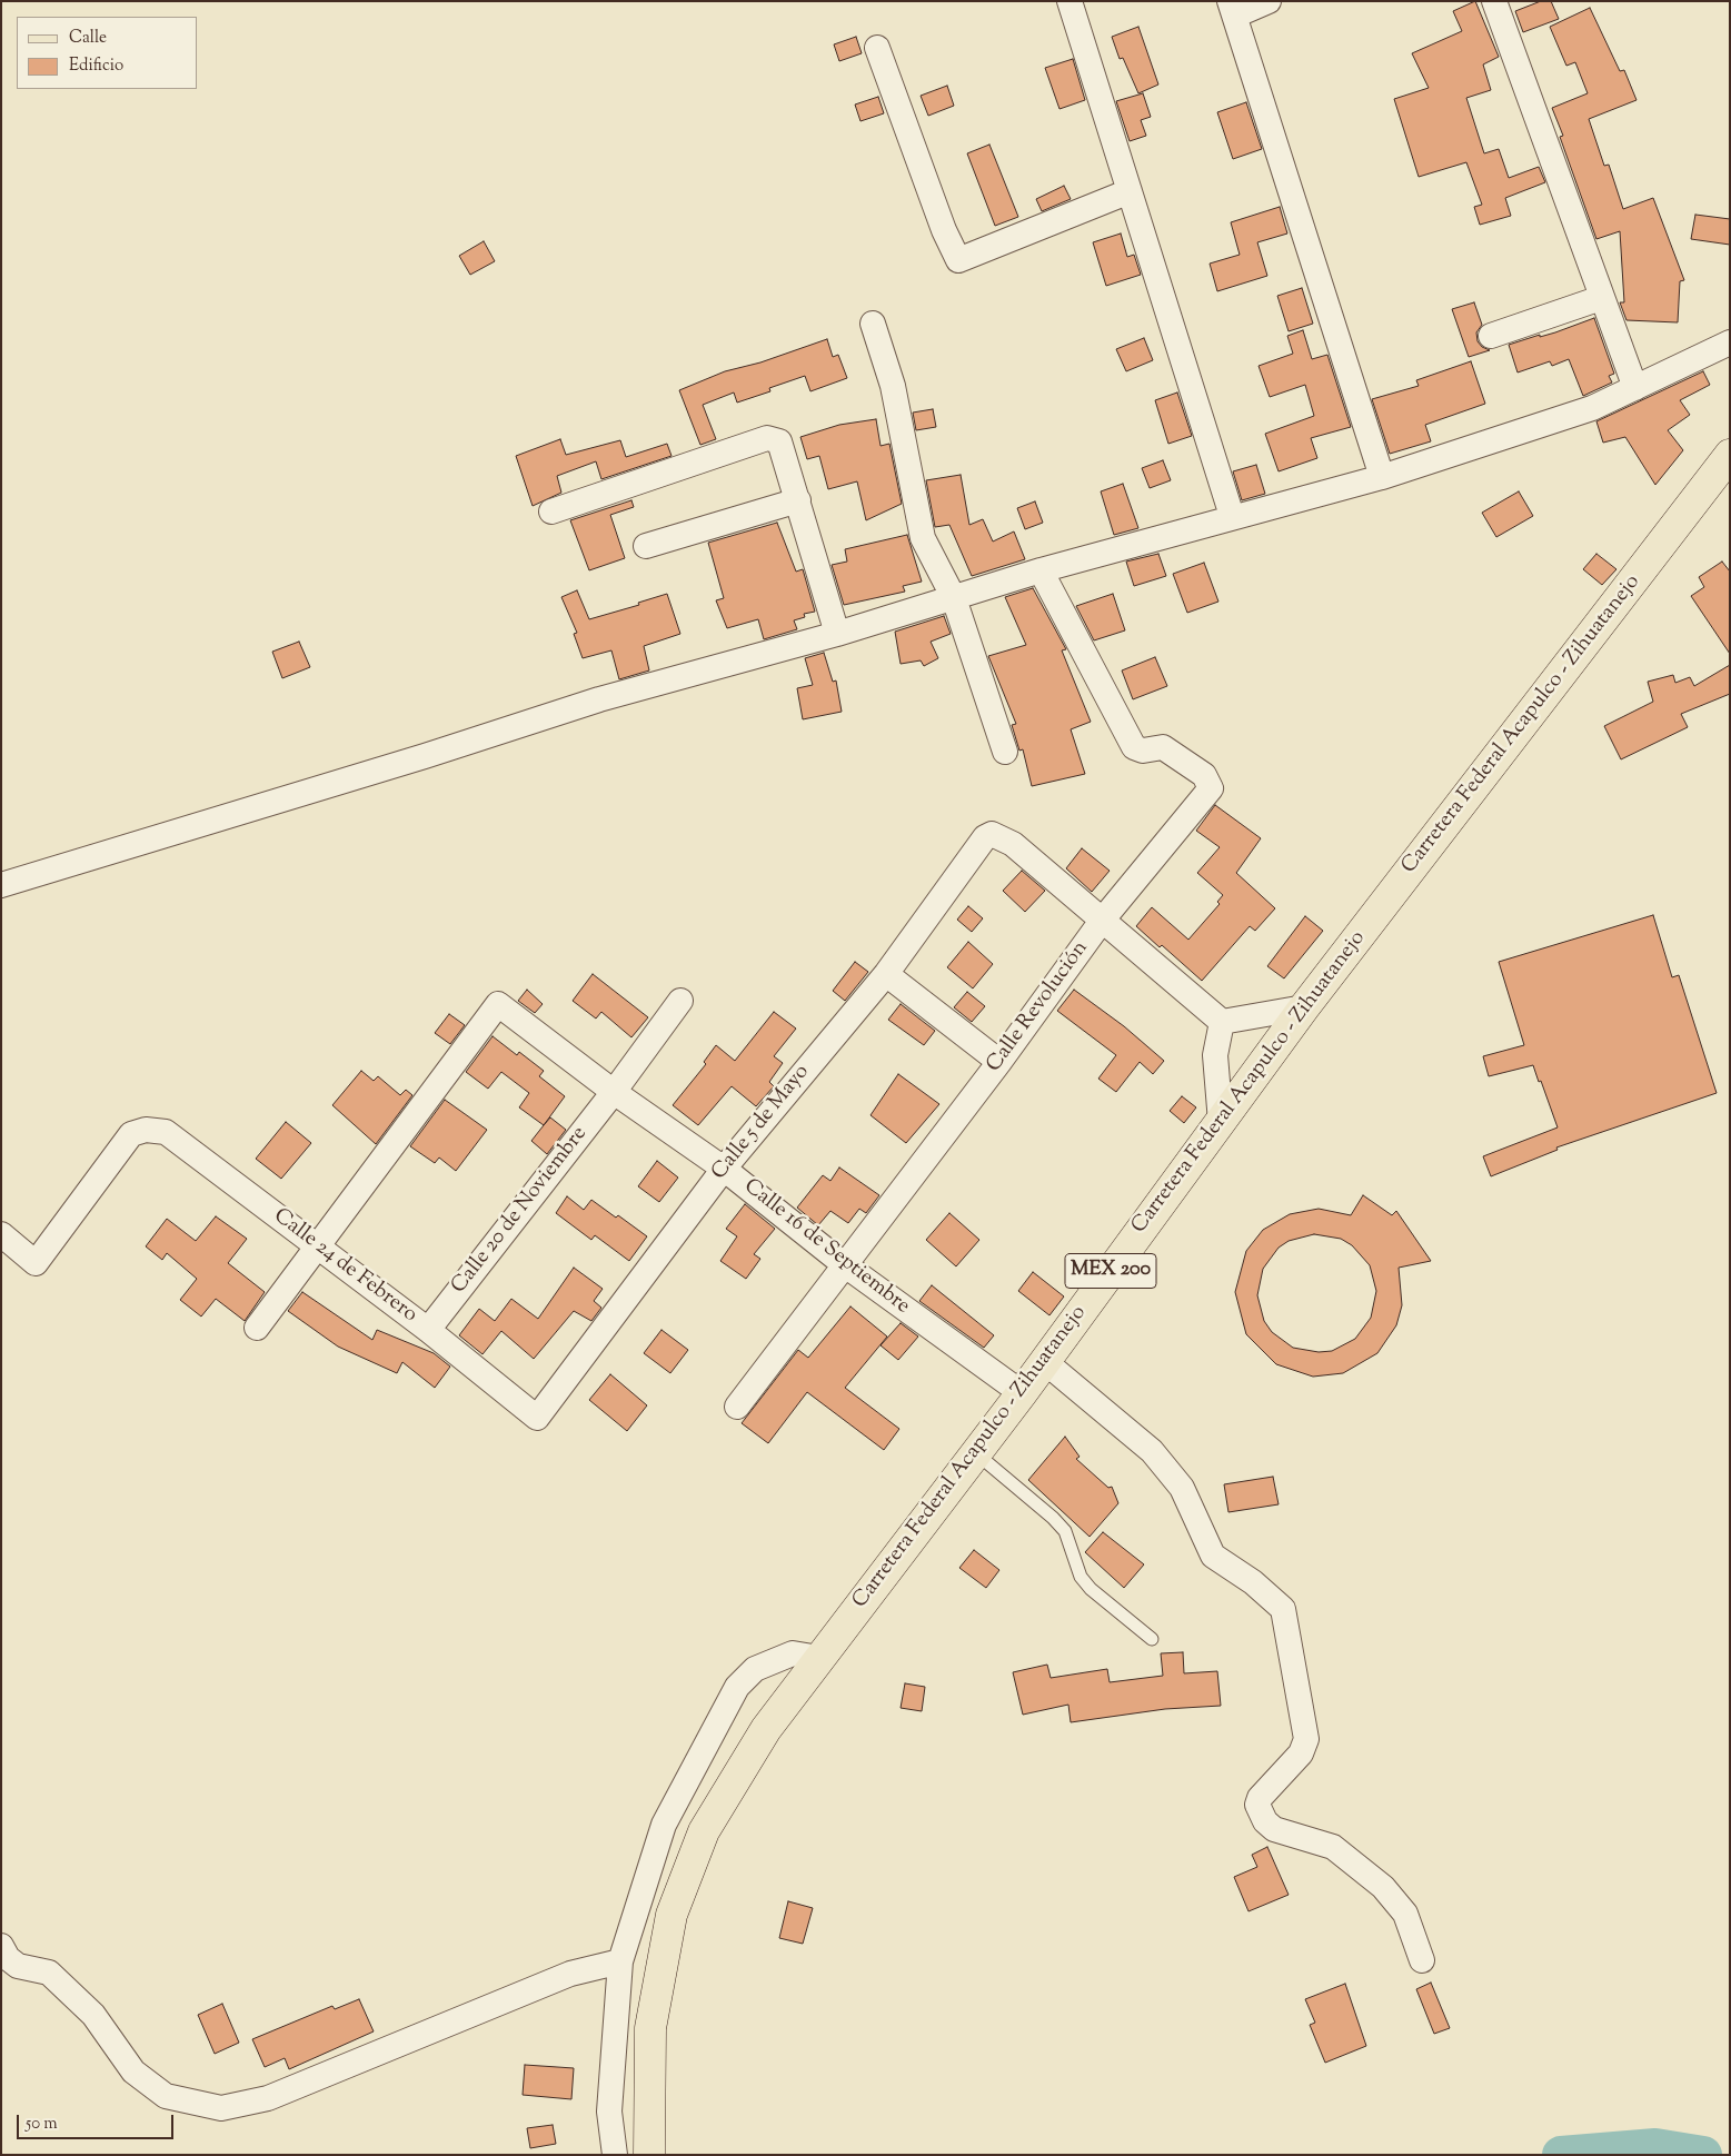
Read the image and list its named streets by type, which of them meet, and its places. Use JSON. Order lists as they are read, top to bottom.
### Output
{
  "streets": {
    "main road": ["Carretera Federal Acapulco - Zihuatanejo", "MEX 200"],
    "street": [
      "Calle Revolución",
      "Calle 5 de Mayo",
      "Calle 20 de Noviembre",
      "Calle 16 de Septiembre",
      "Calle 24 de Febrero"
    ]
  },
  "crossings": [
    ["Carretera Federal Acapulco - Zihuatanejo", "Calle 16 de Septiembre"],
    ["Calle Revolución", "Calle 5 de Mayo"],
    ["Calle Revolución", "Calle 16 de Septiembre"],
    ["Calle 5 de Mayo", "Calle 16 de Septiembre"],
    ["Calle 5 de Mayo", "Calle 24 de Febrero"],
    ["Calle 20 de Noviembre", "Calle 16 de Septiembre"],
    ["Calle 20 de Noviembre", "Calle 24 de Febrero"],
    ["Calle 16 de Septiembre", "Calle 24 de Febrero"]
  ],
  "legend": ["Calle", "Edificio"],
  "scale_bar": "50 m"
}
